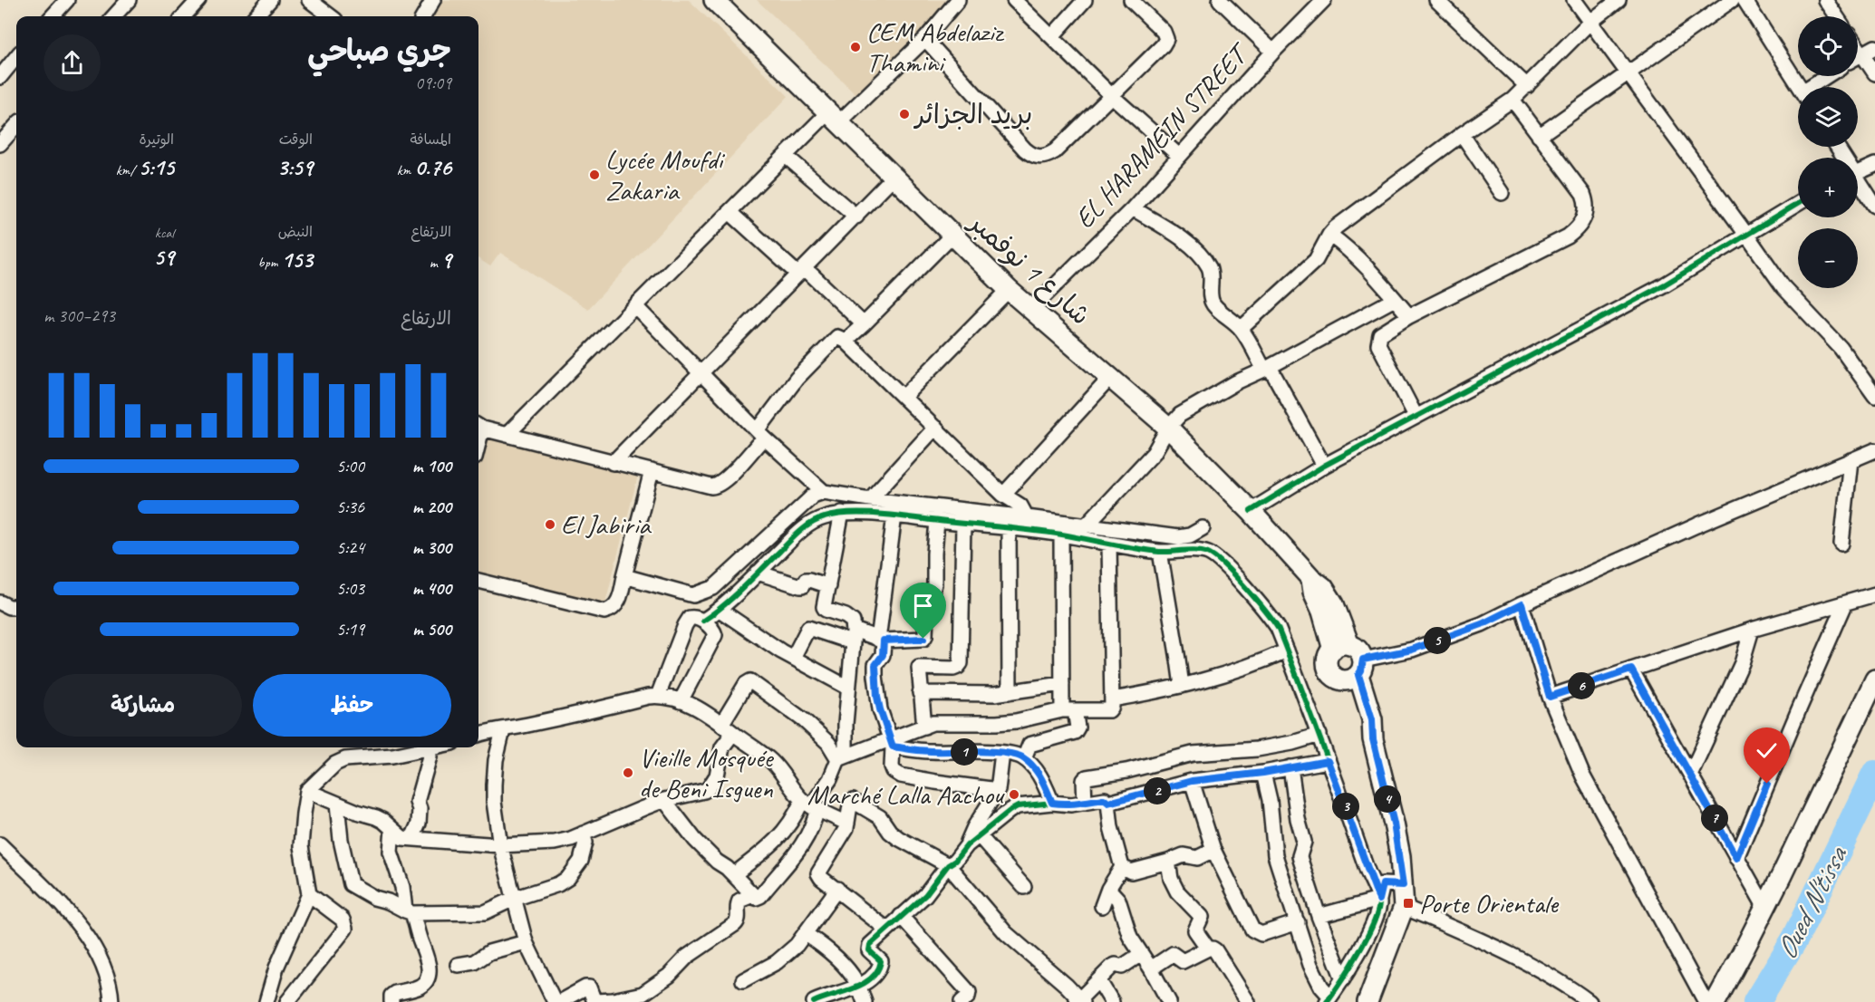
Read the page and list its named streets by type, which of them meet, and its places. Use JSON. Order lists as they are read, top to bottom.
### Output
{
  "streets": {
    "main road": ["شارع 1 نوفمبر"],
    "street": ["EL HARAMEIN STREET"]
  },
  "crossings": [
    ["EL HARAMEIN STREET", "شارع 1 نوفمبر"]
  ],
  "water": ["Oued N'tissa"],
  "places": {
    "other": [
      "CEM Abdelaziz Thamini",
      "بريد الجزائر",
      "Lycée Moufdi Zakaria",
      "El Jabiria",
      "Vieille Mosquée de Beni Isguen",
      "Marché Lalla Aachou"
    ],
    "transit": ["Porte Orientale"]
  },
  "page": {
    "map_buttons": ["+", "−"],
    "heading": ["جري صباحي", "09:09"],
    "stats": [
      ["المسافة", "0.76 km"],
      ["الوقت", "3:59"],
      ["الوتيرة", "5:15 /km"],
      ["الارتفاع", "9 m"],
      ["النبض", "153 bpm"],
      ["kcal", "59"]
    ],
    "chart": ["الارتفاع", "293–300 m"],
    "list": [
      {
        "name": "100 m",
        "note": "5:00"
      },
      {
        "name": "200 m",
        "note": "5:36"
      },
      {
        "name": "300 m",
        "note": "5:24"
      },
      {
        "name": "400 m",
        "note": "5:03"
      },
      {
        "name": "500 m",
        "note": "5:19"
      }
    ],
    "pins": [
      "5",
      "6",
      "1",
      "2",
      "4",
      "3",
      "7"
    ],
    "buttons": ["حفظ", "مشاركة"]
  }
}
